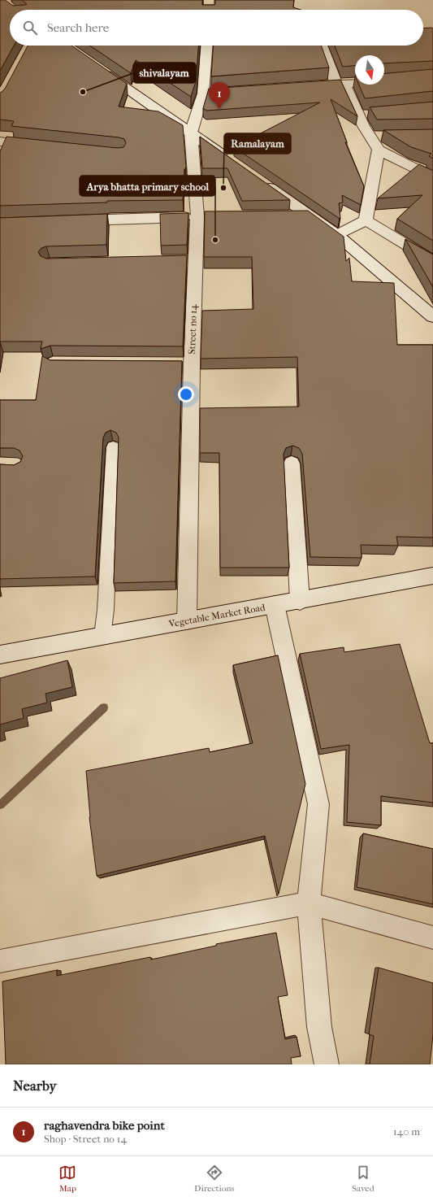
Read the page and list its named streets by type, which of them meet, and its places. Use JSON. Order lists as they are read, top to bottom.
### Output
{
  "streets": {
    "street": ["Street no 14", "Vegetable Market Road"]
  },
  "crossings": [
    ["Street no 14", "Vegetable Market Road"]
  ],
  "places": ["shivalayam", "Ramalayam", "Arya bhatta primary school"],
  "north": "bottom",
  "page": {
    "search": "Search here",
    "pins": "1",
    "heading": "Nearby",
    "list": [
      {
        "mark": "1",
        "name": "raghavendra bike point",
        "note": "Shop · Street no 14",
        "value": "140 m"
      }
    ],
    "nav": ["Map", "Directions", "Saved"]
  }
}
